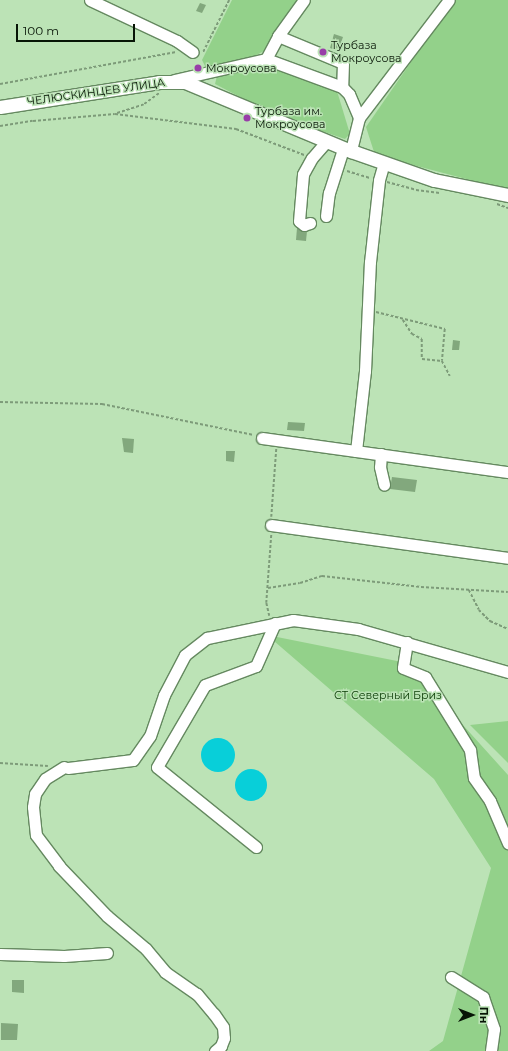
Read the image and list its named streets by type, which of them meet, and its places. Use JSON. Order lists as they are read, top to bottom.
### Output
{
  "streets": {
    "main road": ["ЧЕЛЮСКИНЦЕВ УЛИЦА"]
  },
  "parks": ["СТ Северный Бриз"],
  "places": ["Турбаза Мокроусова", "Мокроусова", "Турбаза им. Мокроусова"],
  "scale_bar": "100 m",
  "north": "right"
}
